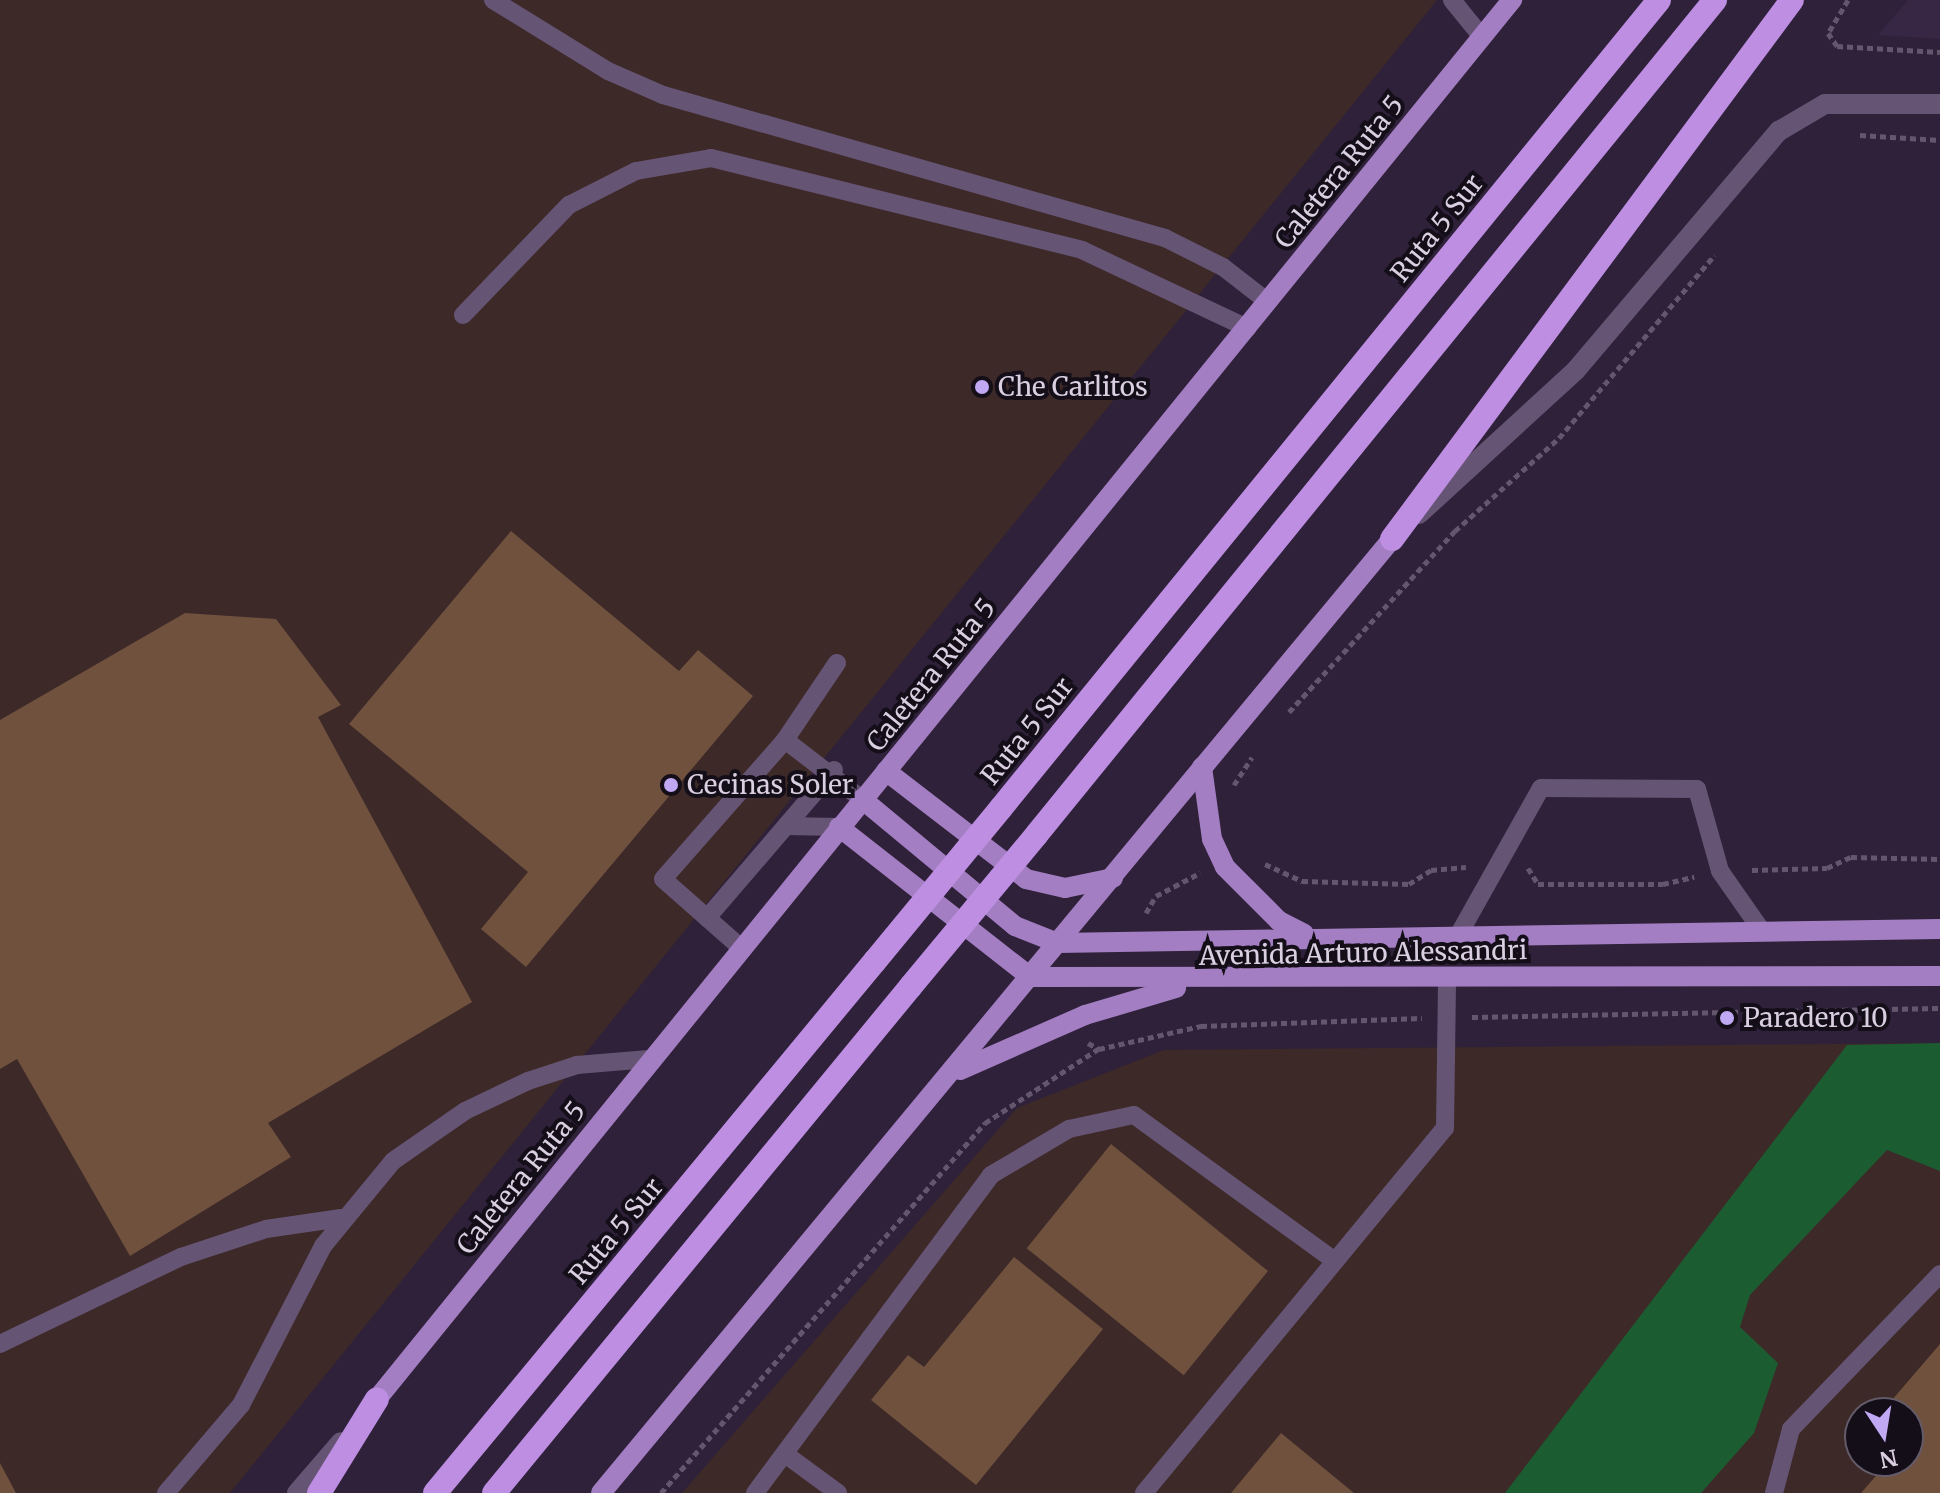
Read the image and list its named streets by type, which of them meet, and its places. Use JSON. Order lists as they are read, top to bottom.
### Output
{
  "streets": {
    "highway": ["Ruta 5 Sur"],
    "main road": ["Caletera Ruta 5", "Avenida Arturo Alessandri"]
  },
  "crossings": [
    ["Caletera Ruta 5", "Avenida Arturo Alessandri"]
  ],
  "places": ["Che Carlitos", "Cecinas Soler", "Paradero 10"],
  "north": "bottom"
}
